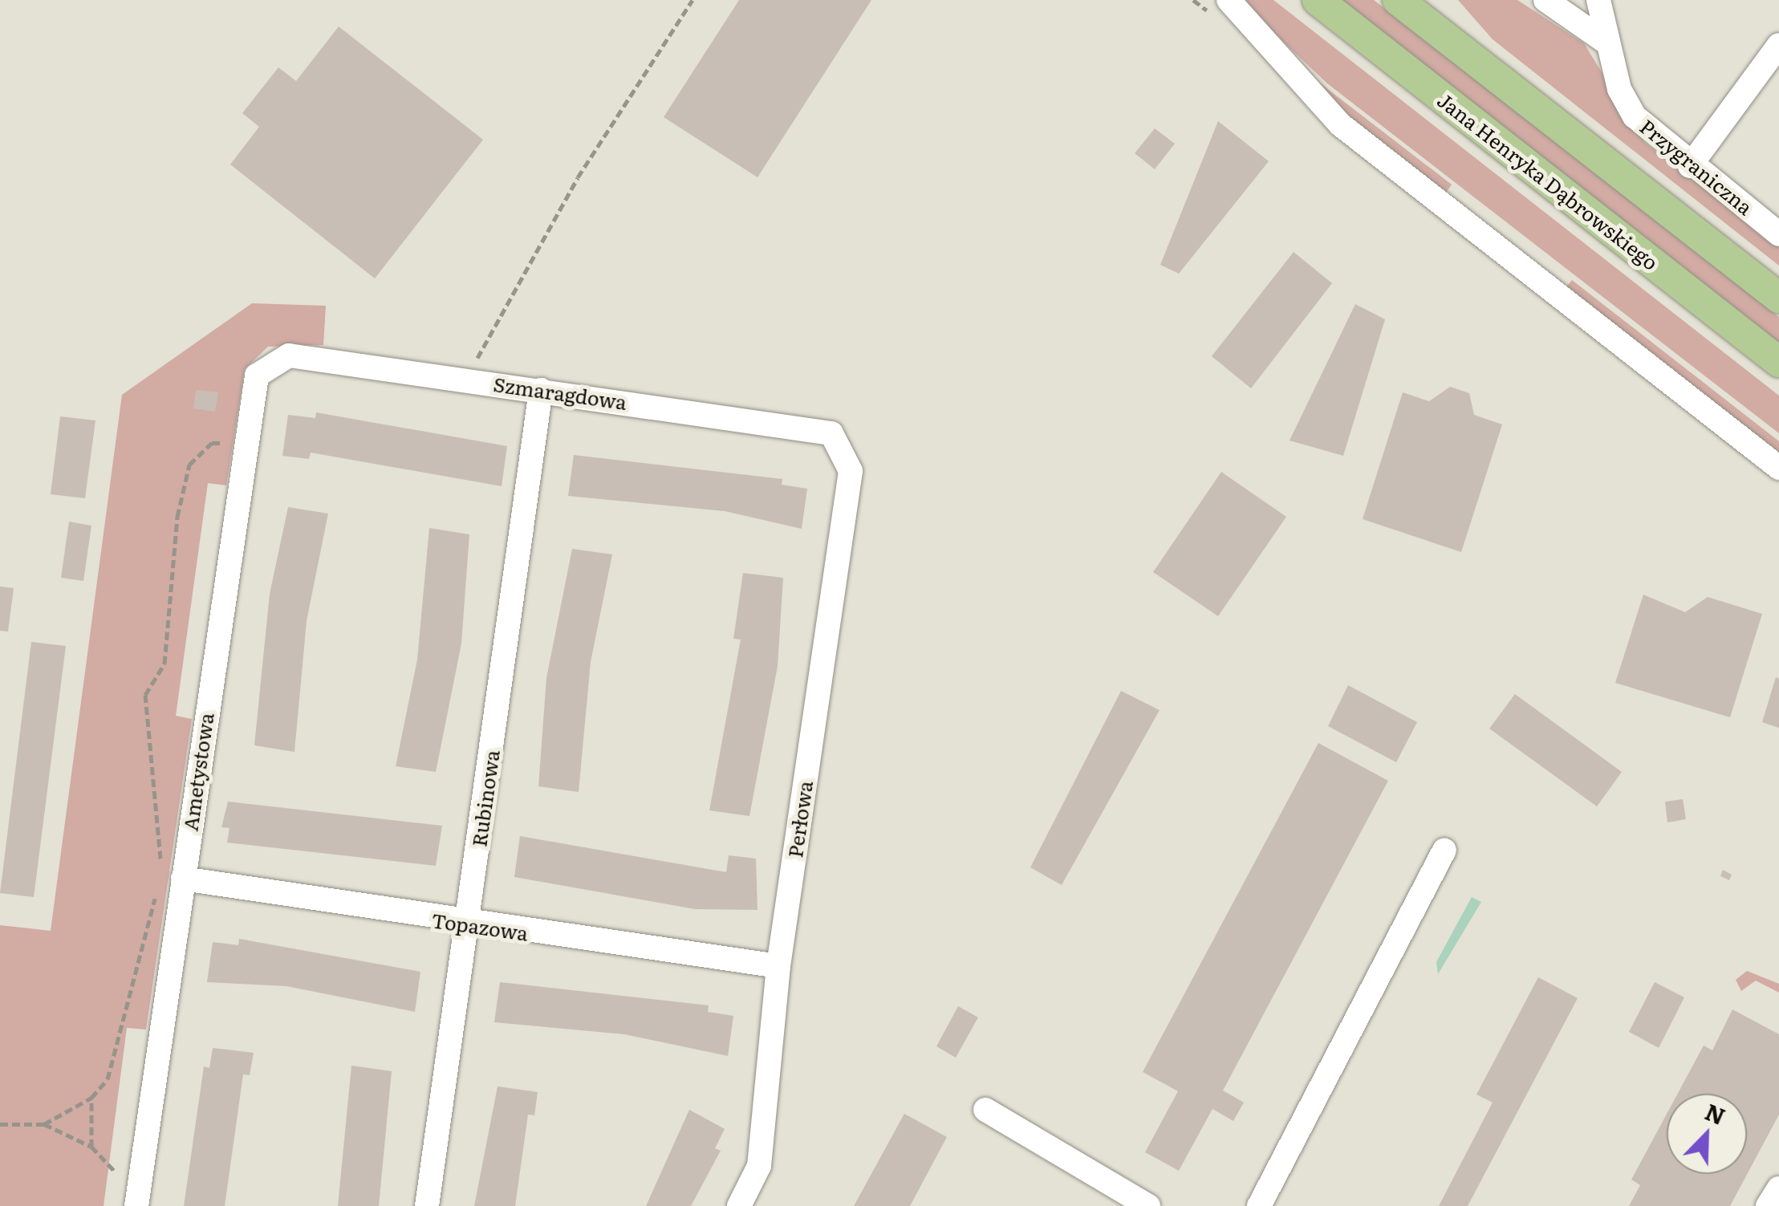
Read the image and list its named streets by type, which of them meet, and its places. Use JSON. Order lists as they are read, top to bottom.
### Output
{
  "streets": {
    "main road": ["Jana Henryka Dąbrowskiego"],
    "street": [
      "Przygraniczna",
      "Szmaragdowa",
      "Ametystowa",
      "Rubinowa",
      "Perłowa",
      "Topazowa"
    ]
  },
  "crossings": [
    ["Szmaragdowa", "Ametystowa"],
    ["Szmaragdowa", "Rubinowa"],
    ["Szmaragdowa", "Perłowa"],
    ["Ametystowa", "Topazowa"],
    ["Rubinowa", "Topazowa"],
    ["Perłowa", "Topazowa"]
  ],
  "north": "top right"
}
